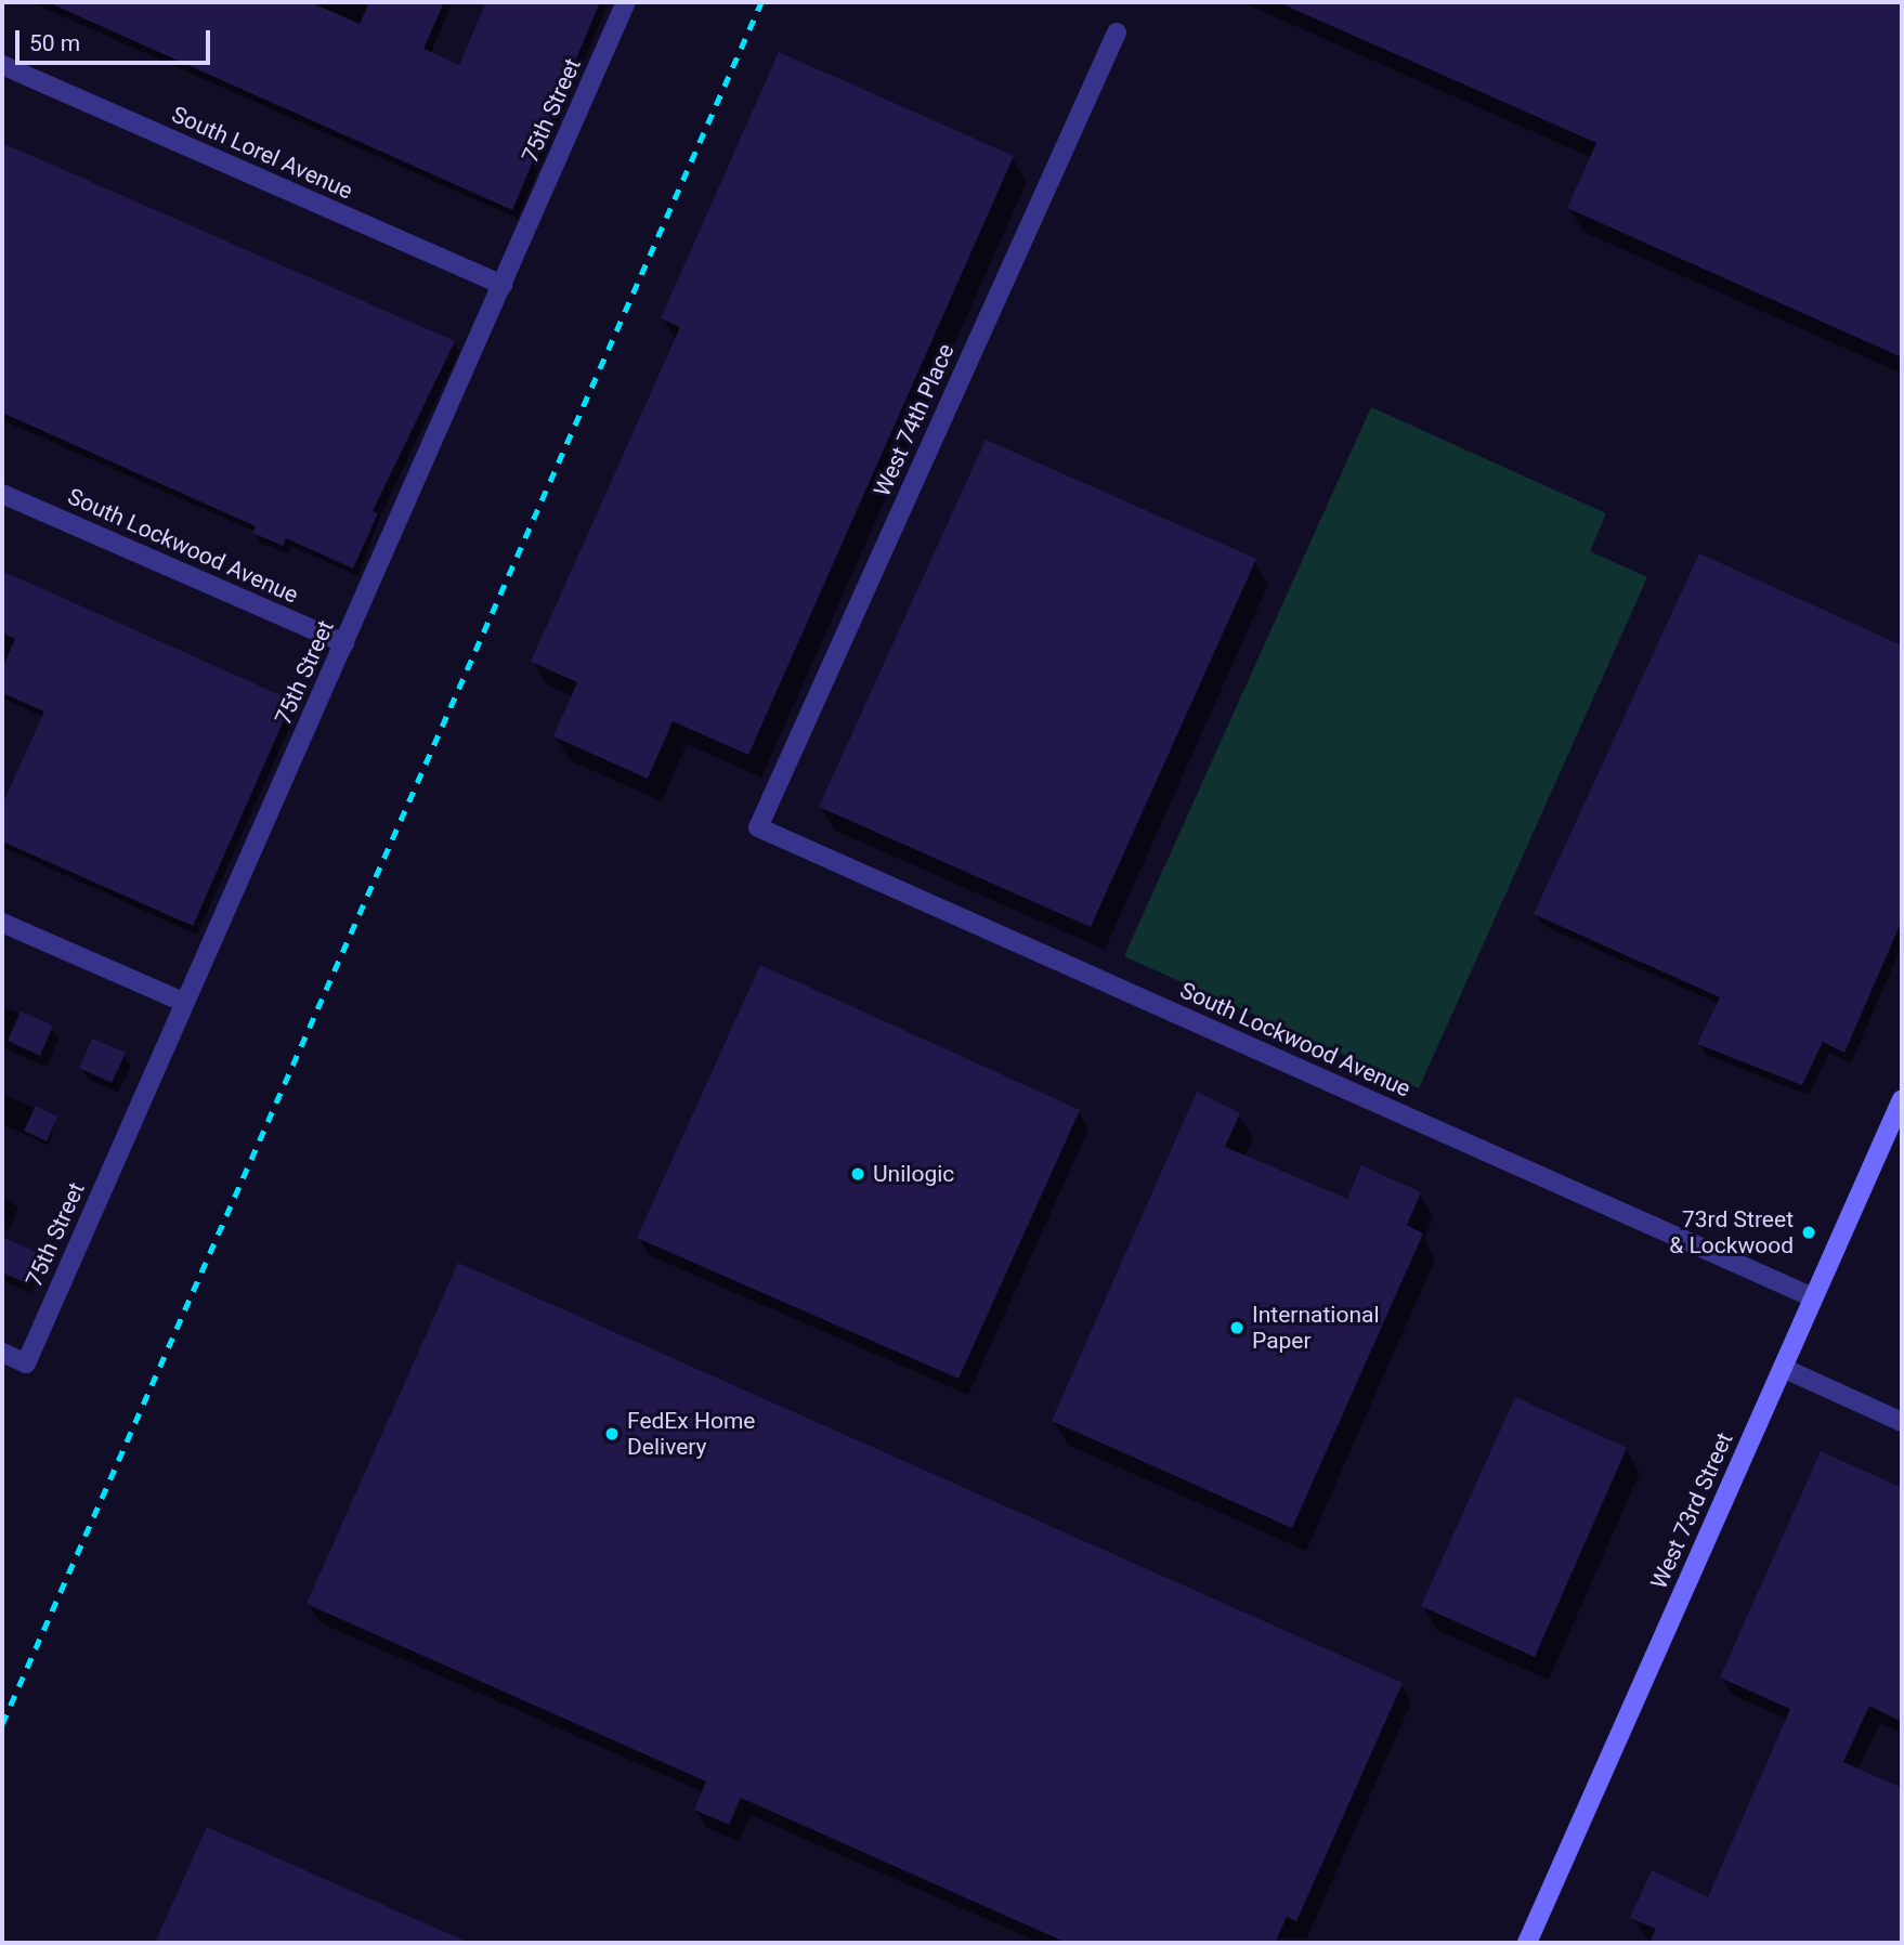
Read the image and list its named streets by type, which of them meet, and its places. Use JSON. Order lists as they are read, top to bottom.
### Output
{
  "streets": {
    "street": [
      "75th Street",
      "South Lorel Avenue",
      "West 74th Place",
      "South Lockwood Avenue",
      "West 73rd Street"
    ]
  },
  "crossings": [
    ["75th Street", "South Lorel Avenue"],
    ["75th Street", "South Lockwood Avenue"],
    ["West 74th Place", "South Lockwood Avenue"],
    ["South Lockwood Avenue", "West 73rd Street"]
  ],
  "places": [
    "Unilogic",
    "73rd Street & Lockwood",
    "International Paper",
    "FedEx Home Delivery"
  ],
  "scale_bar": "50 m"
}
